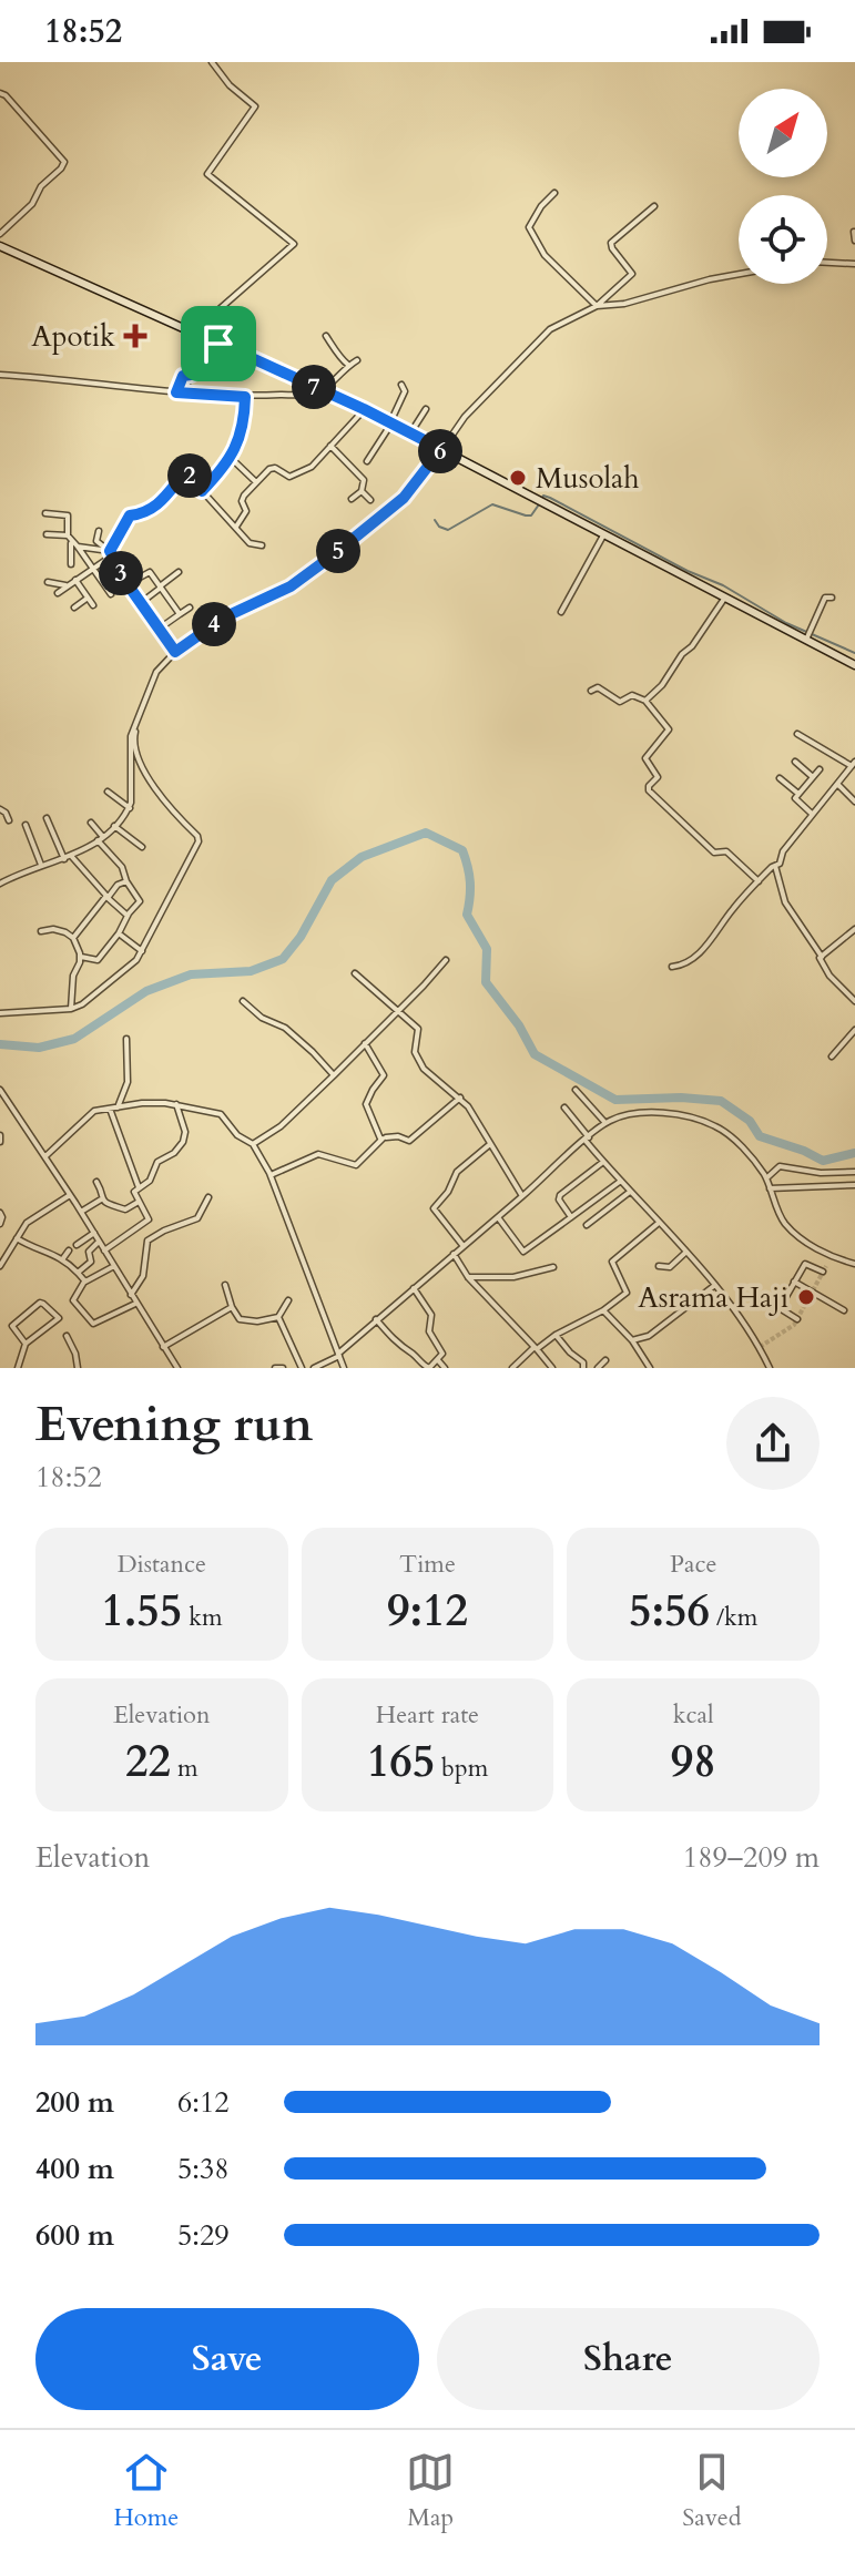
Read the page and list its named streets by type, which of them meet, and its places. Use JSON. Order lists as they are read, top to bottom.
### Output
{
  "places": {
    "health": ["Apotik"],
    "other": ["Musolah", "Asrama Haji"]
  },
  "north": "top right",
  "page": {
    "status": "18:52",
    "pins": [
      "7",
      "6",
      "2",
      "5",
      "3",
      "4"
    ],
    "heading": ["Evening run", "18:52"],
    "stats": [
      ["Distance", "1.55 km"],
      ["Time", "9:12"],
      ["Pace", "5:56 /km"],
      ["Elevation", "22 m"],
      ["Heart rate", "165 bpm"],
      ["kcal", "98"]
    ],
    "chart": ["Elevation", "189–209 m"],
    "list": [
      {
        "name": "200 m",
        "note": "6:12"
      },
      {
        "name": "400 m",
        "note": "5:38"
      },
      {
        "name": "600 m",
        "note": "5:29"
      }
    ],
    "buttons": ["Save", "Share"],
    "tabs": ["Home", "Map", "Saved"]
  }
}
